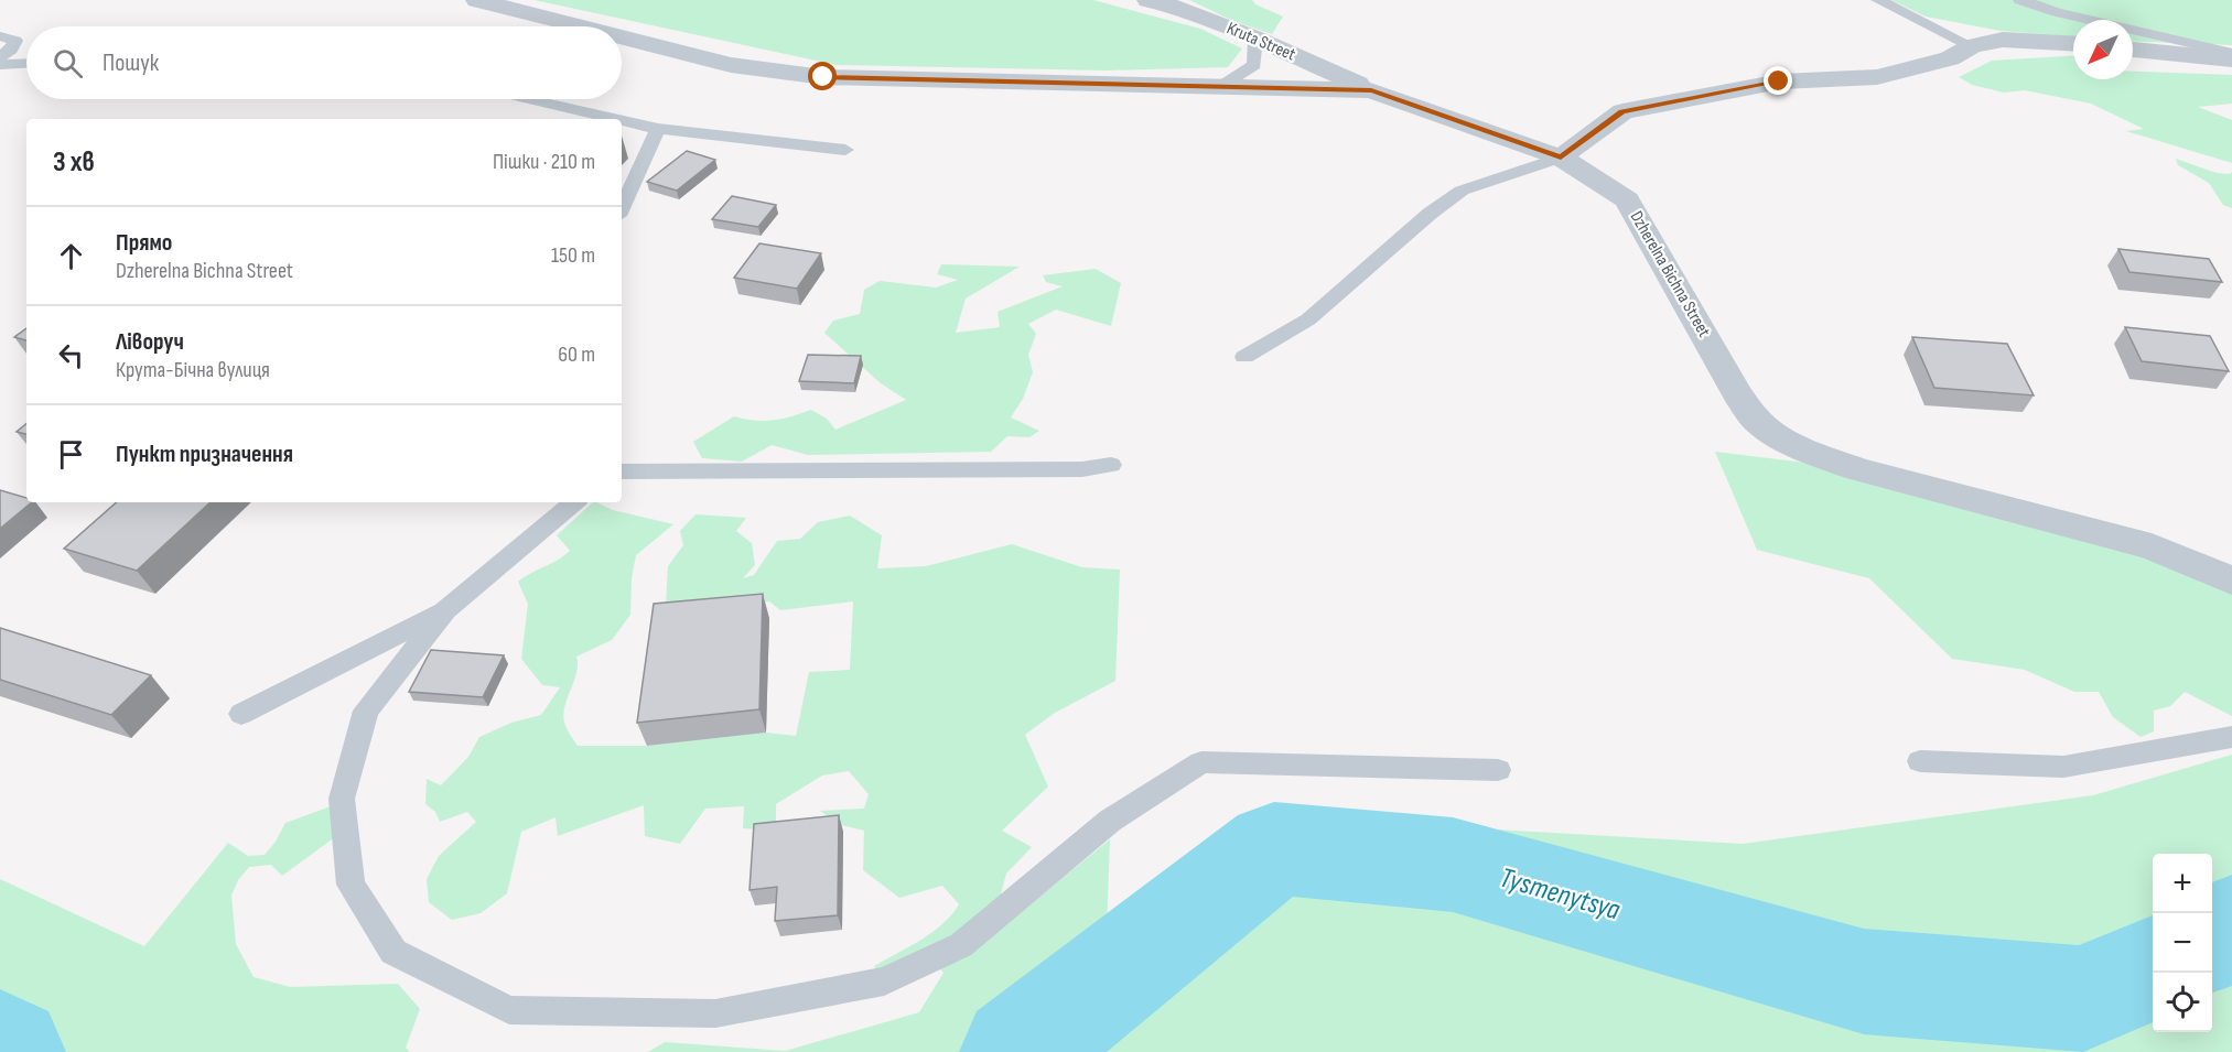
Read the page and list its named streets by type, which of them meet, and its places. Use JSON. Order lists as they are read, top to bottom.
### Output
{
  "streets": {
    "street": ["Kruta Street", "Dzherelna Bichna Street"]
  },
  "crossings": [
    ["Kruta Street", "Dzherelna Bichna Street"]
  ],
  "water": ["Tysmenytsya"],
  "north": "bottom left",
  "page": {
    "search": "Пошук",
    "heading": ["3 хв", "Пішки · 210 m"],
    "list": [
      ["Прямо", "Dzherelna Bichna Street", "150 m"],
      ["Ліворуч", "Крута-Бічна вулиця", "60 m"],
      "Пункт призначення"
    ],
    "map_buttons": ["+", "−"]
  }
}
